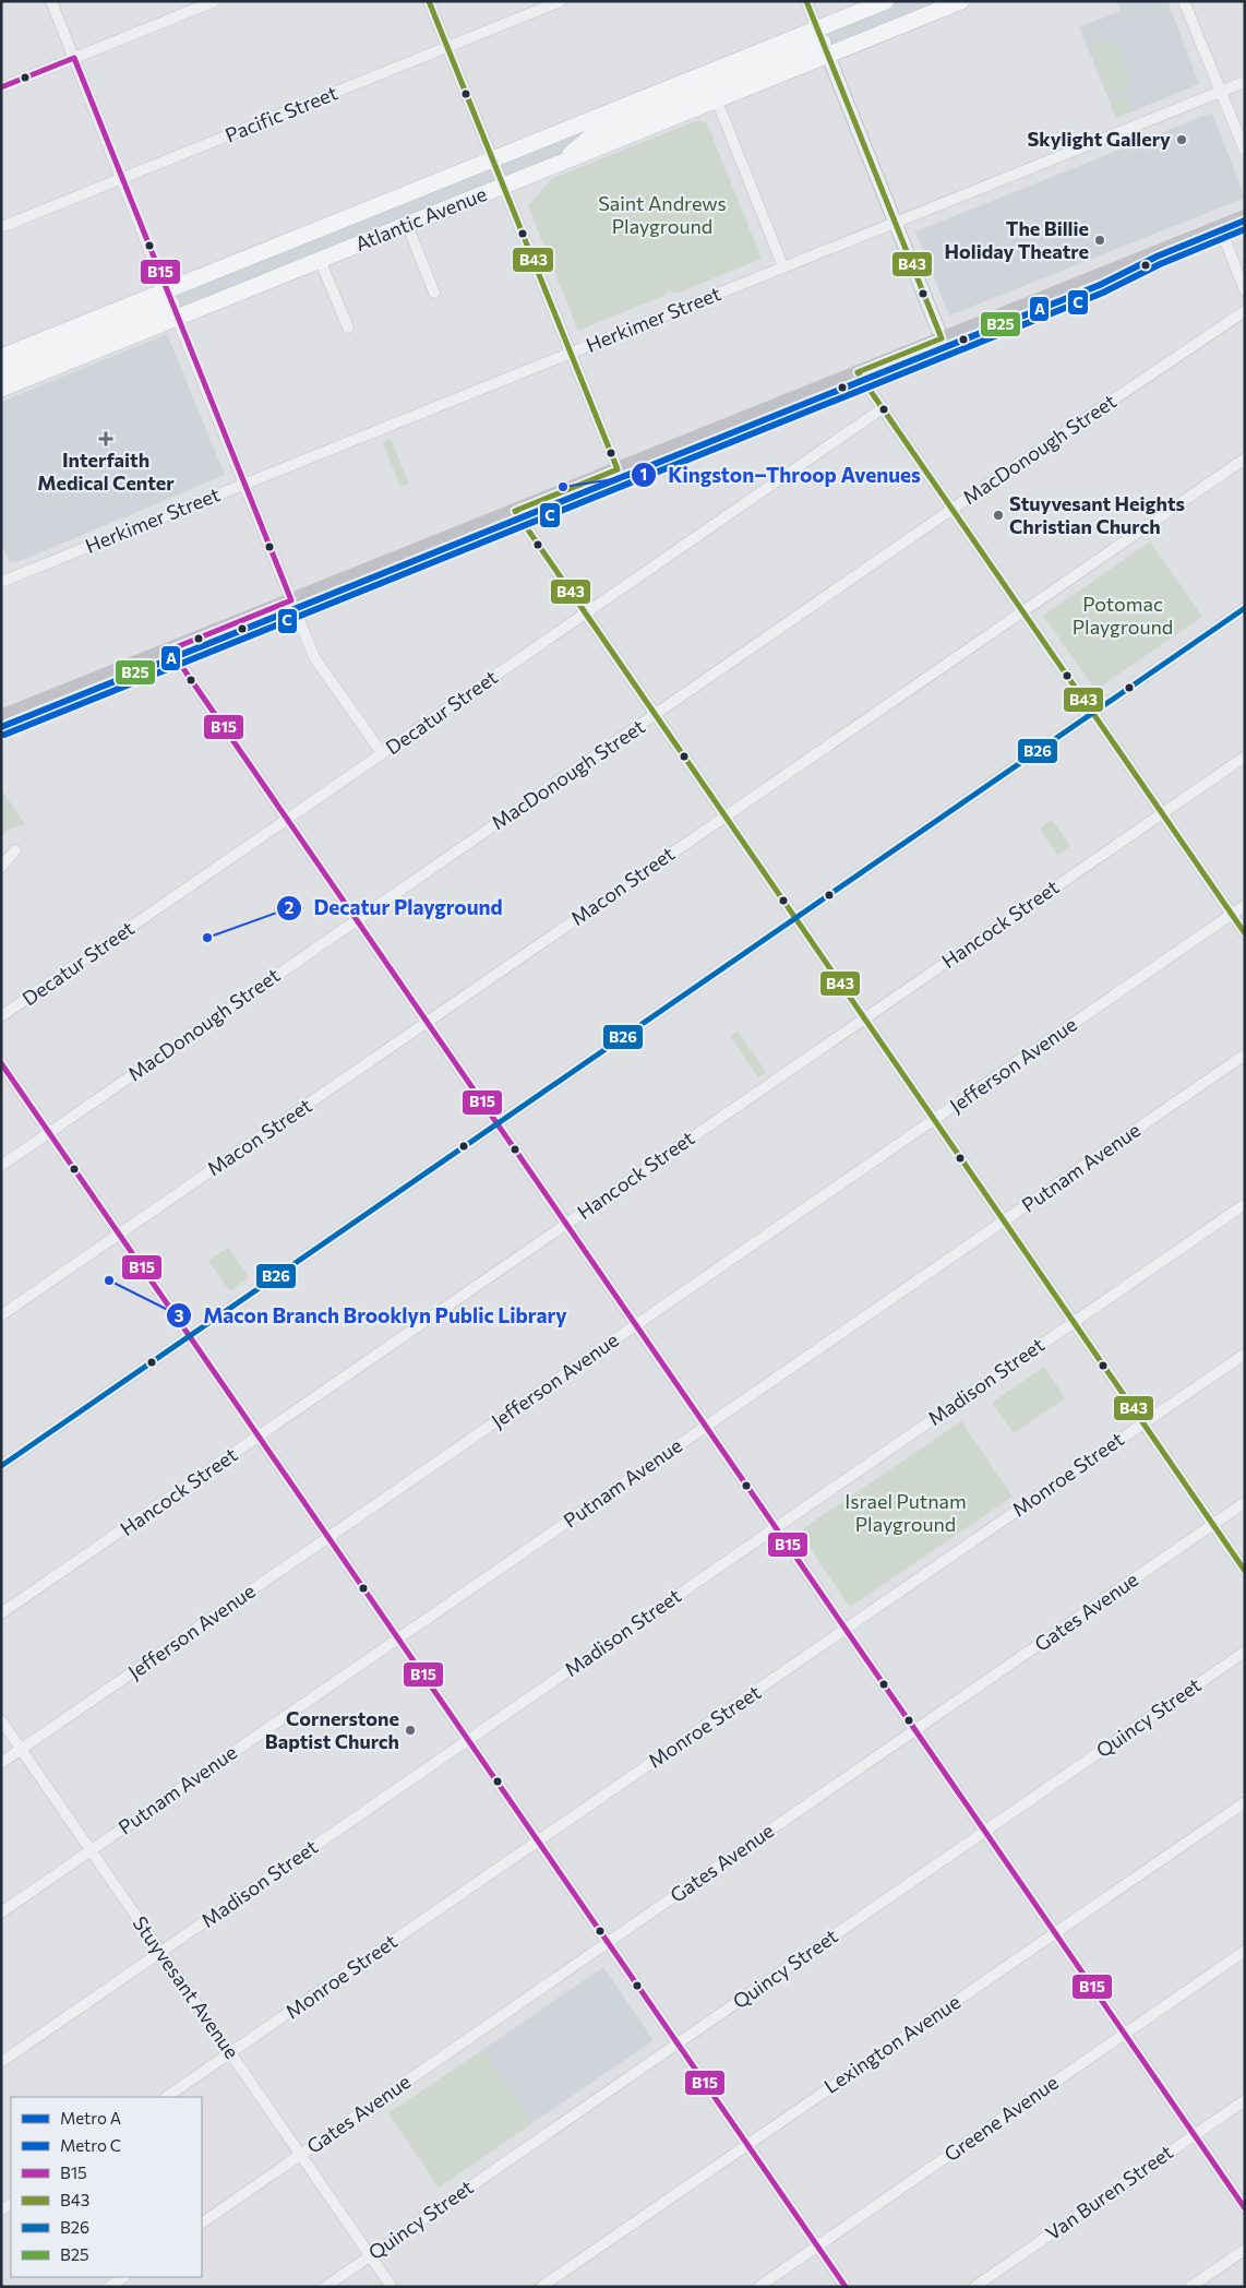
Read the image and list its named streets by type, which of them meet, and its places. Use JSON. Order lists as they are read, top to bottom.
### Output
{
  "streets": {
    "main road": ["Atlantic Avenue"],
    "street": [
      "Pacific Street",
      "Herkimer Street",
      "MacDonough Street",
      "Decatur Street",
      "Macon Street",
      "Hancock Street",
      "Jefferson Avenue",
      "Putnam Avenue",
      "Madison Street",
      "Monroe Street",
      "Gates Avenue",
      "Quincy Street",
      "Stuyvesant Avenue",
      "Lexington Avenue",
      "Greene Avenue",
      "Van Buren Street"
    ]
  },
  "crossings": [
    ["Jefferson Avenue", "Stuyvesant Avenue"],
    ["Putnam Avenue", "Stuyvesant Avenue"],
    ["Madison Street", "Stuyvesant Avenue"],
    ["Monroe Street", "Stuyvesant Avenue"],
    ["Gates Avenue", "Stuyvesant Avenue"],
    ["Quincy Street", "Stuyvesant Avenue"]
  ],
  "parks": ["Saint Andrews Playground", "Potomac Playground", "Israel Putnam Playground"],
  "places": {
    "other": [
      "Skylight Gallery",
      "The Billie Holiday Theatre",
      "Kingston–Throop Avenues",
      "Stuyvesant Heights Christian Church",
      "Decatur Playground",
      "Macon Branch Brooklyn Public Library",
      "Cornerstone Baptist Church"
    ],
    "health": ["Interfaith Medical Center"]
  },
  "lines": [
    "transit line B43",
    "transit line B15",
    "metro line A",
    "transit line B25",
    "metro line C",
    "transit line B26"
  ],
  "legend": [
    "Metro A",
    "Metro C",
    "B15",
    "B43",
    "B26",
    "B25"
  ]
}
